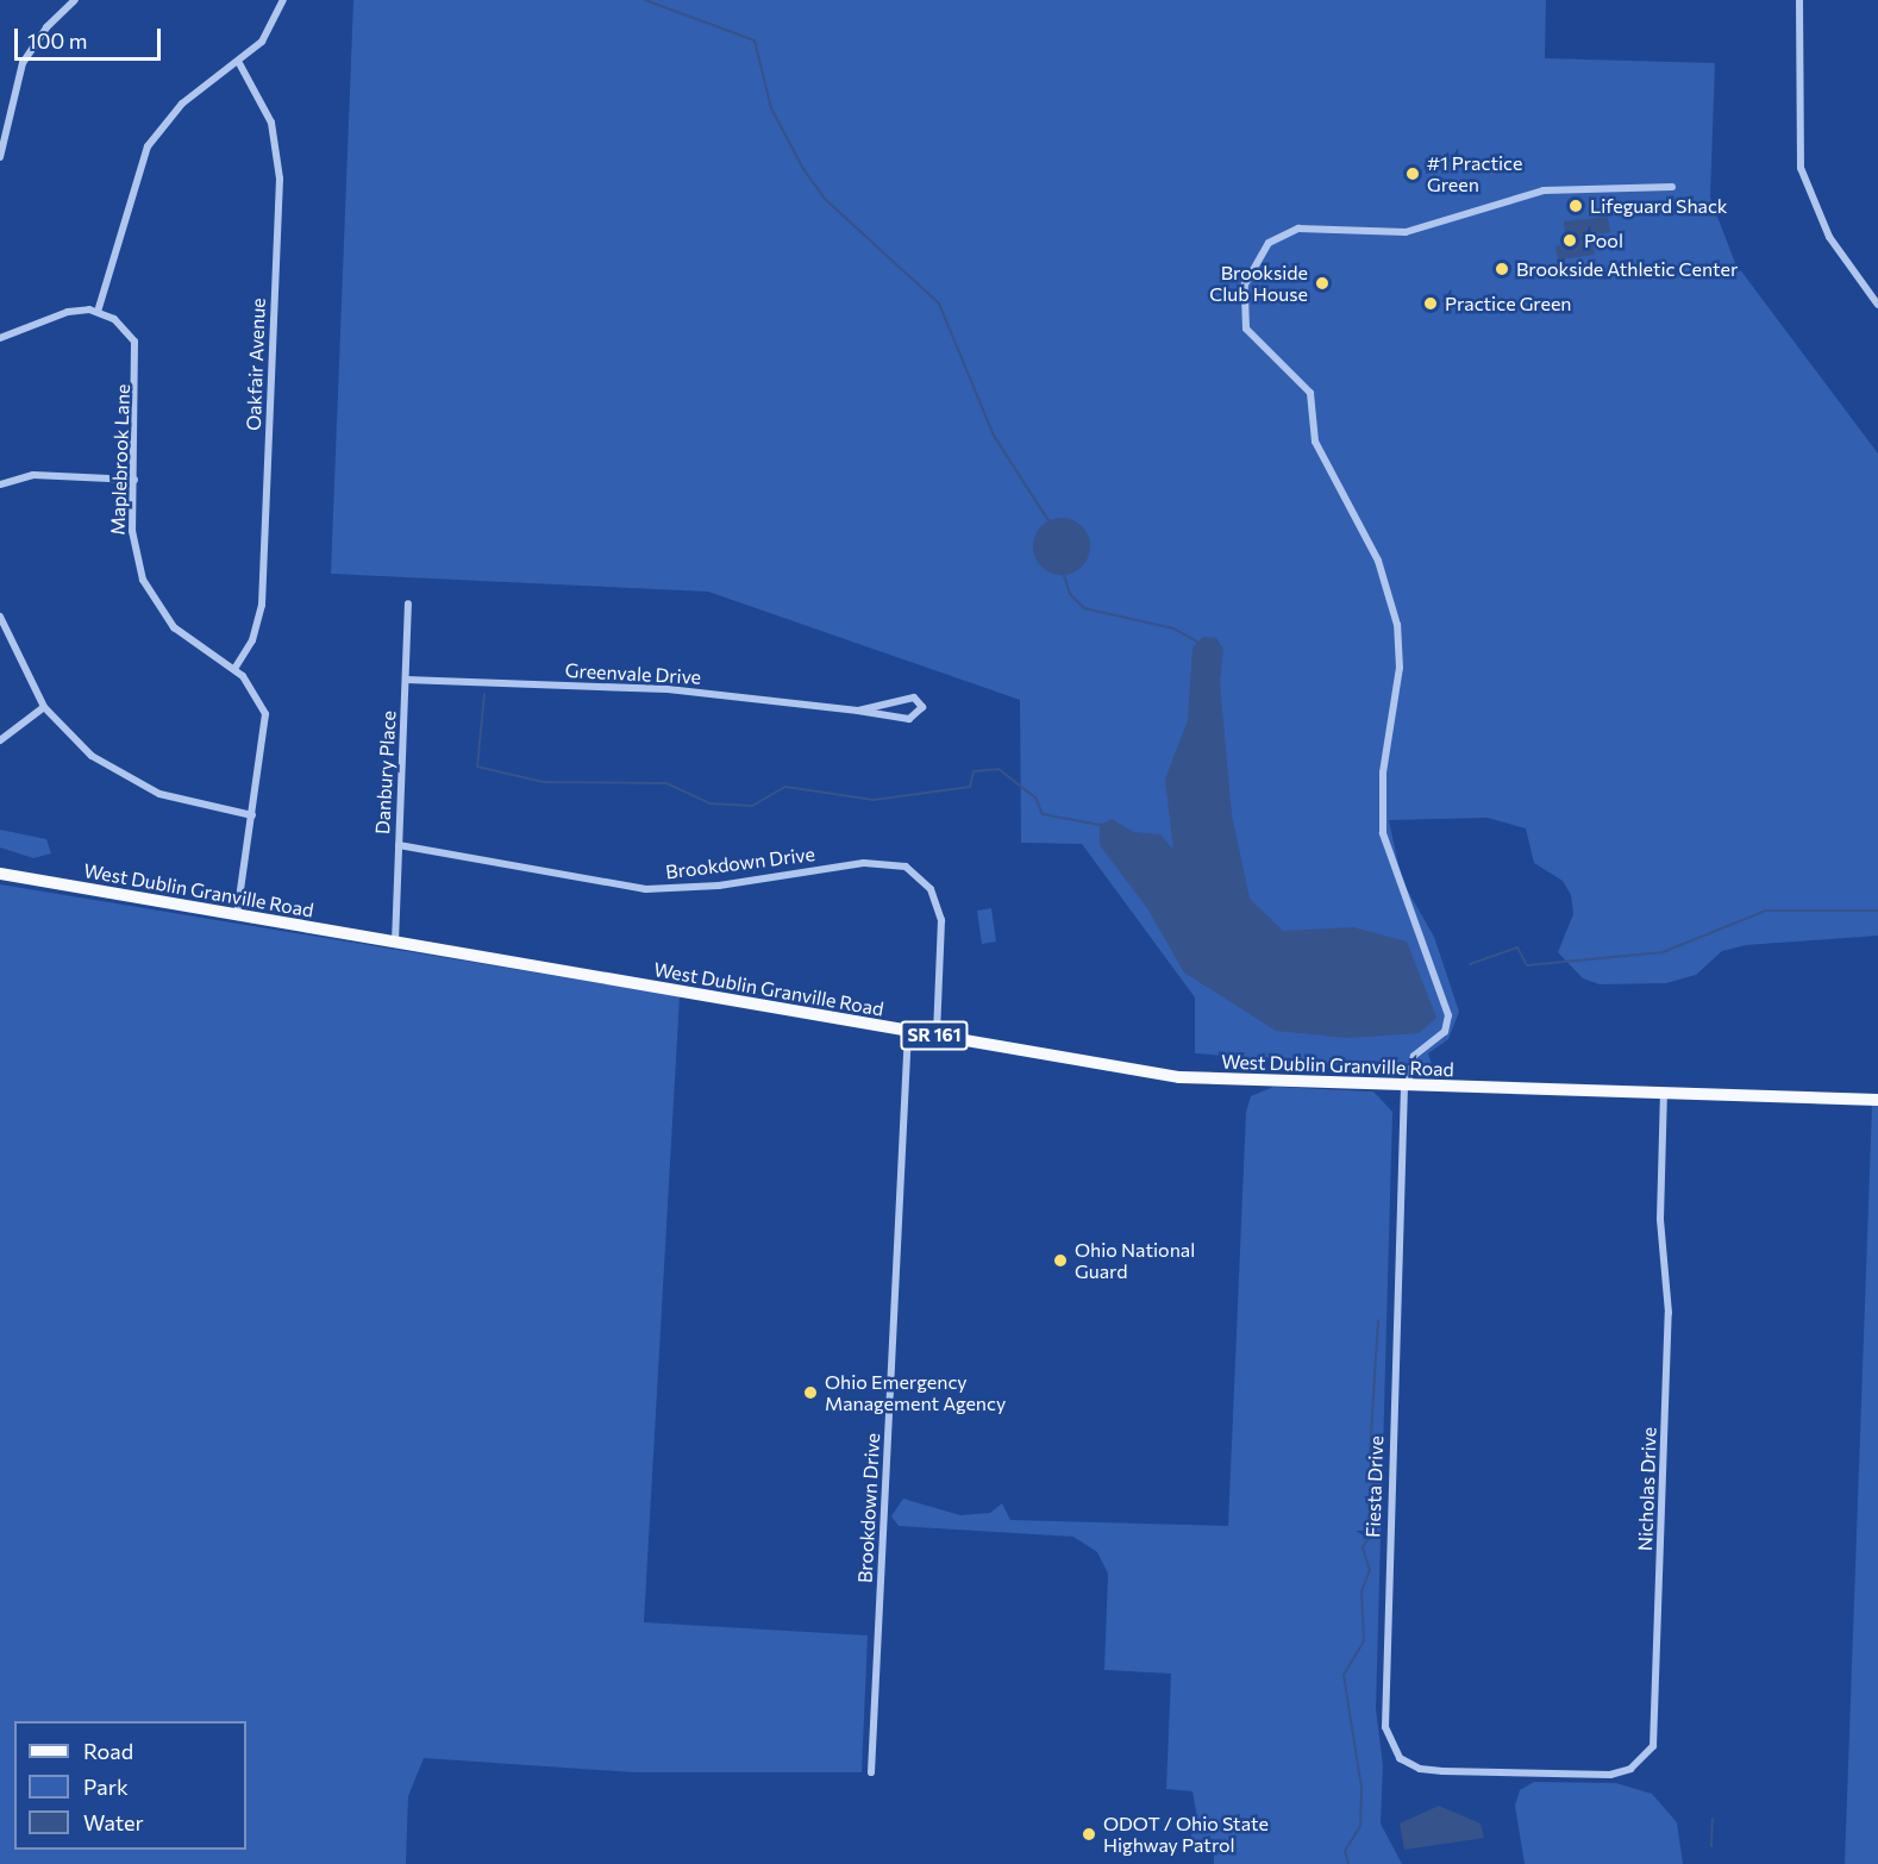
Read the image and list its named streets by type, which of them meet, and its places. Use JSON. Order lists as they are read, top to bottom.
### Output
{
  "streets": {
    "main road": ["West Dublin Granville Road", "SR 161"],
    "street": [
      "Oakfair Avenue",
      "Maplebrook Lane",
      "Greenvale Drive",
      "Danbury Place",
      "Brookdown Drive",
      "Fiesta Drive",
      "Nicholas Drive"
    ]
  },
  "crossings": [
    ["Oakfair Avenue", "Maplebrook Lane"],
    ["Maplebrook Lane", "West Dublin Granville Road"],
    ["Greenvale Drive", "Danbury Place"],
    ["Danbury Place", "Brookdown Drive"],
    ["Danbury Place", "West Dublin Granville Road"],
    ["Brookdown Drive", "West Dublin Granville Road"],
    ["West Dublin Granville Road", "Fiesta Drive"],
    ["West Dublin Granville Road", "Nicholas Drive"],
    ["Fiesta Drive", "Nicholas Drive"]
  ],
  "places": [
    "#1 Practice Green",
    "Lifeguard Shack",
    "Pool",
    "Brookside Athletic Center",
    "Brookside Club House",
    "Practice Green",
    "Ohio National Guard",
    "Ohio Emergency Management Agency",
    "ODOT / Ohio State Highway Patrol"
  ],
  "legend": ["Road", "Park", "Water"],
  "scale_bar": "100 m"
}
